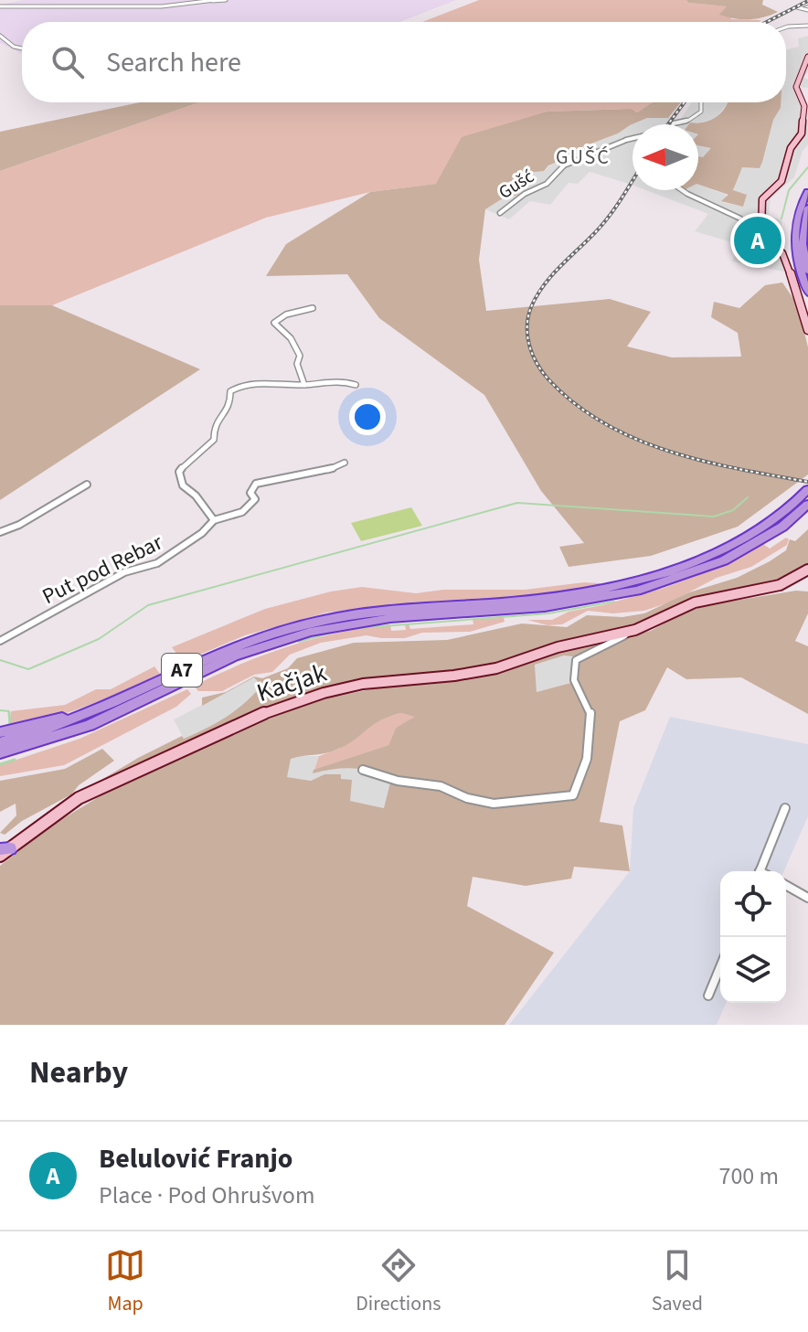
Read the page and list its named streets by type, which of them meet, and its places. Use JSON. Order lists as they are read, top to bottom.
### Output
{
  "streets": {
    "highway": ["A7"],
    "street": ["Gušć", "Put pod Rebar", "Kačjak"]
  },
  "districts": ["GUŠĆ"],
  "north": "left",
  "page": {
    "search": "Search here",
    "pins": "A",
    "heading": "Nearby",
    "list": [
      {
        "mark": "A",
        "name": "Belulović Franjo",
        "note": "Place · Pod Ohrušvom",
        "value": "700 m"
      }
    ],
    "nav": ["Map", "Directions", "Saved"]
  }
}
